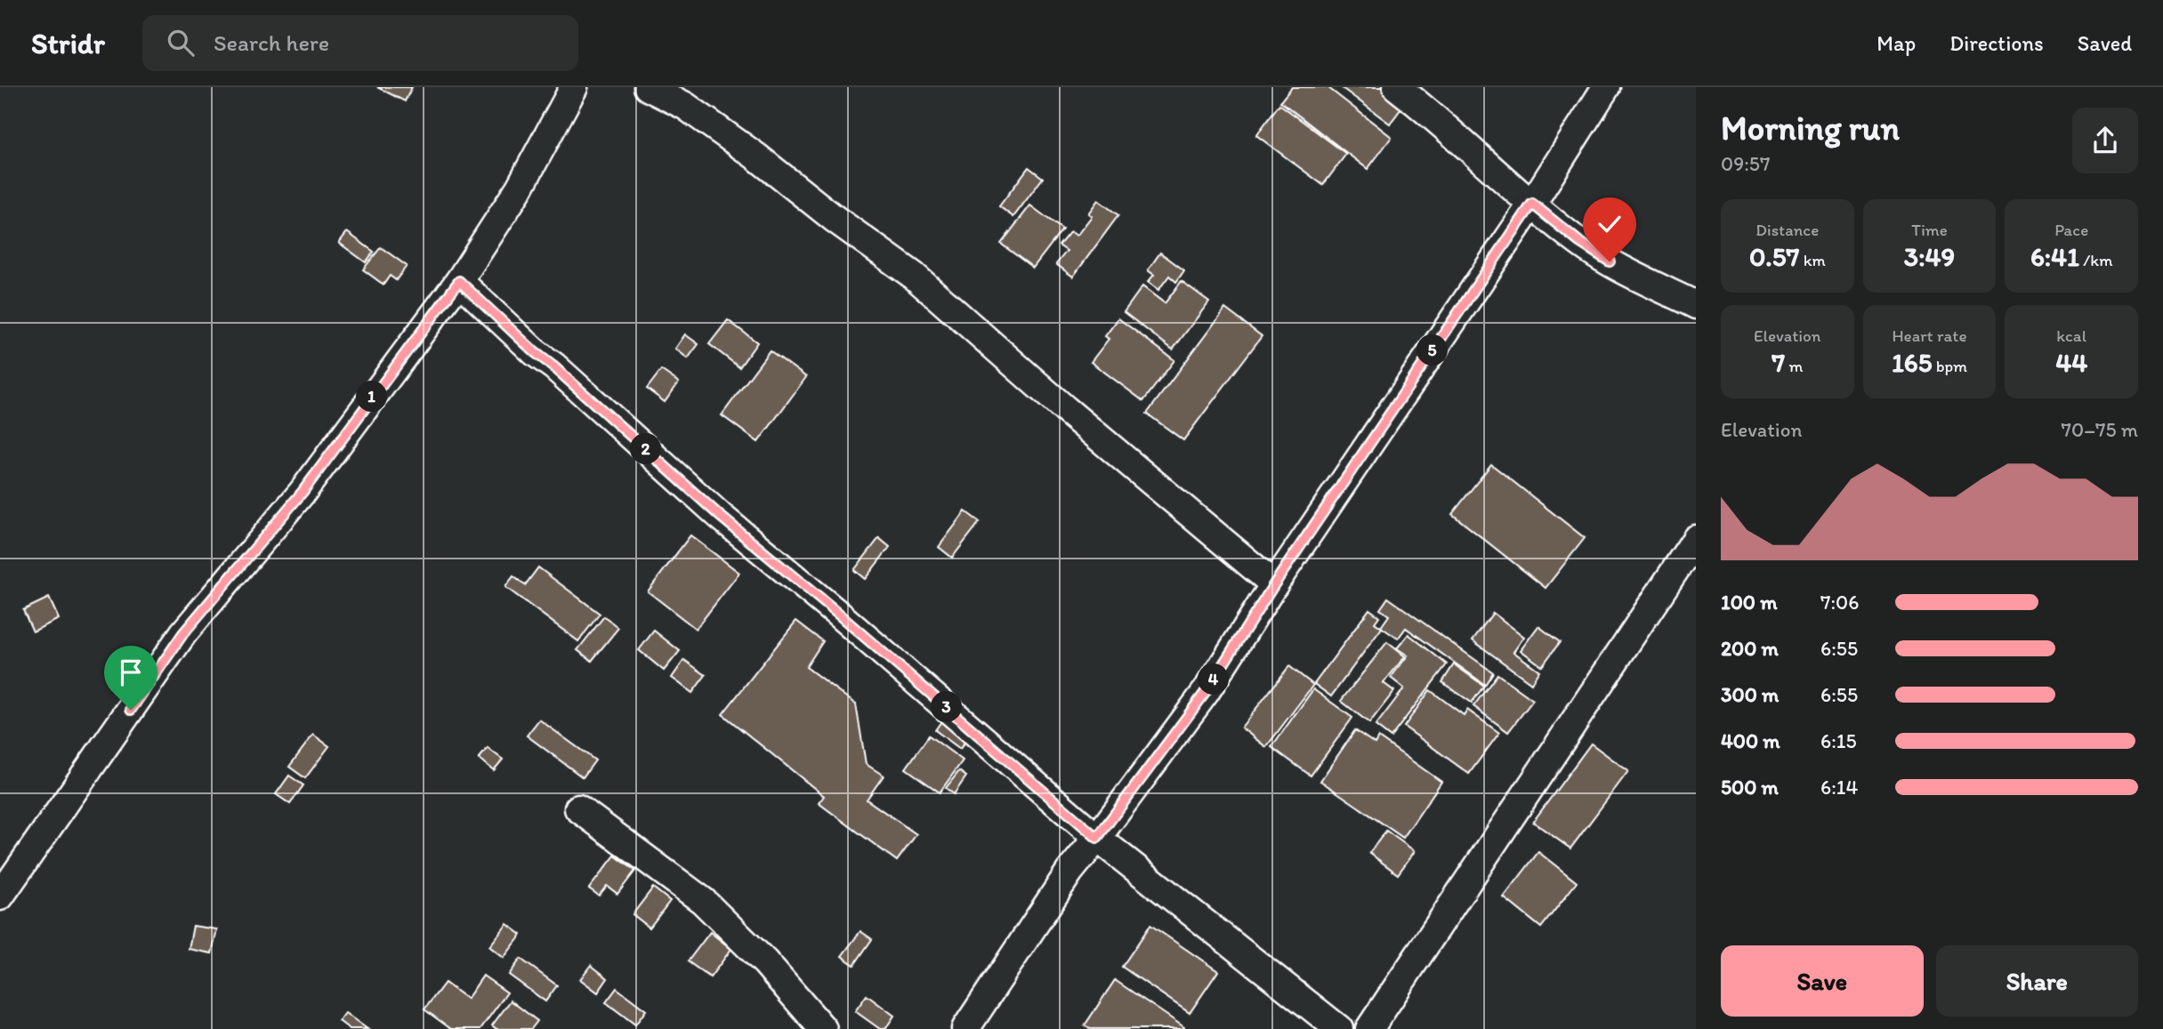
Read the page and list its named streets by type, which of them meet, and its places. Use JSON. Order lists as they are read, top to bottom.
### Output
{
  "page": {
    "header": "Stridr",
    "search": "Search here",
    "nav": ["Map", "Directions", "Saved"],
    "heading": ["Morning run", "09:57"],
    "stats": [
      ["Distance", "0.57 km"],
      ["Time", "3:49"],
      ["Pace", "6:41 /km"],
      ["Elevation", "7 m"],
      ["Heart rate", "165 bpm"],
      ["kcal", "44"]
    ],
    "pins": [
      "5",
      "1",
      "2",
      "4",
      "3"
    ],
    "chart": ["Elevation", "70–75 m"],
    "list": [
      {
        "name": "100 m",
        "note": "7:06"
      },
      {
        "name": "200 m",
        "note": "6:55"
      },
      {
        "name": "300 m",
        "note": "6:55"
      },
      {
        "name": "400 m",
        "note": "6:15"
      },
      {
        "name": "500 m",
        "note": "6:14"
      }
    ],
    "buttons": ["Save", "Share"]
  }
}
